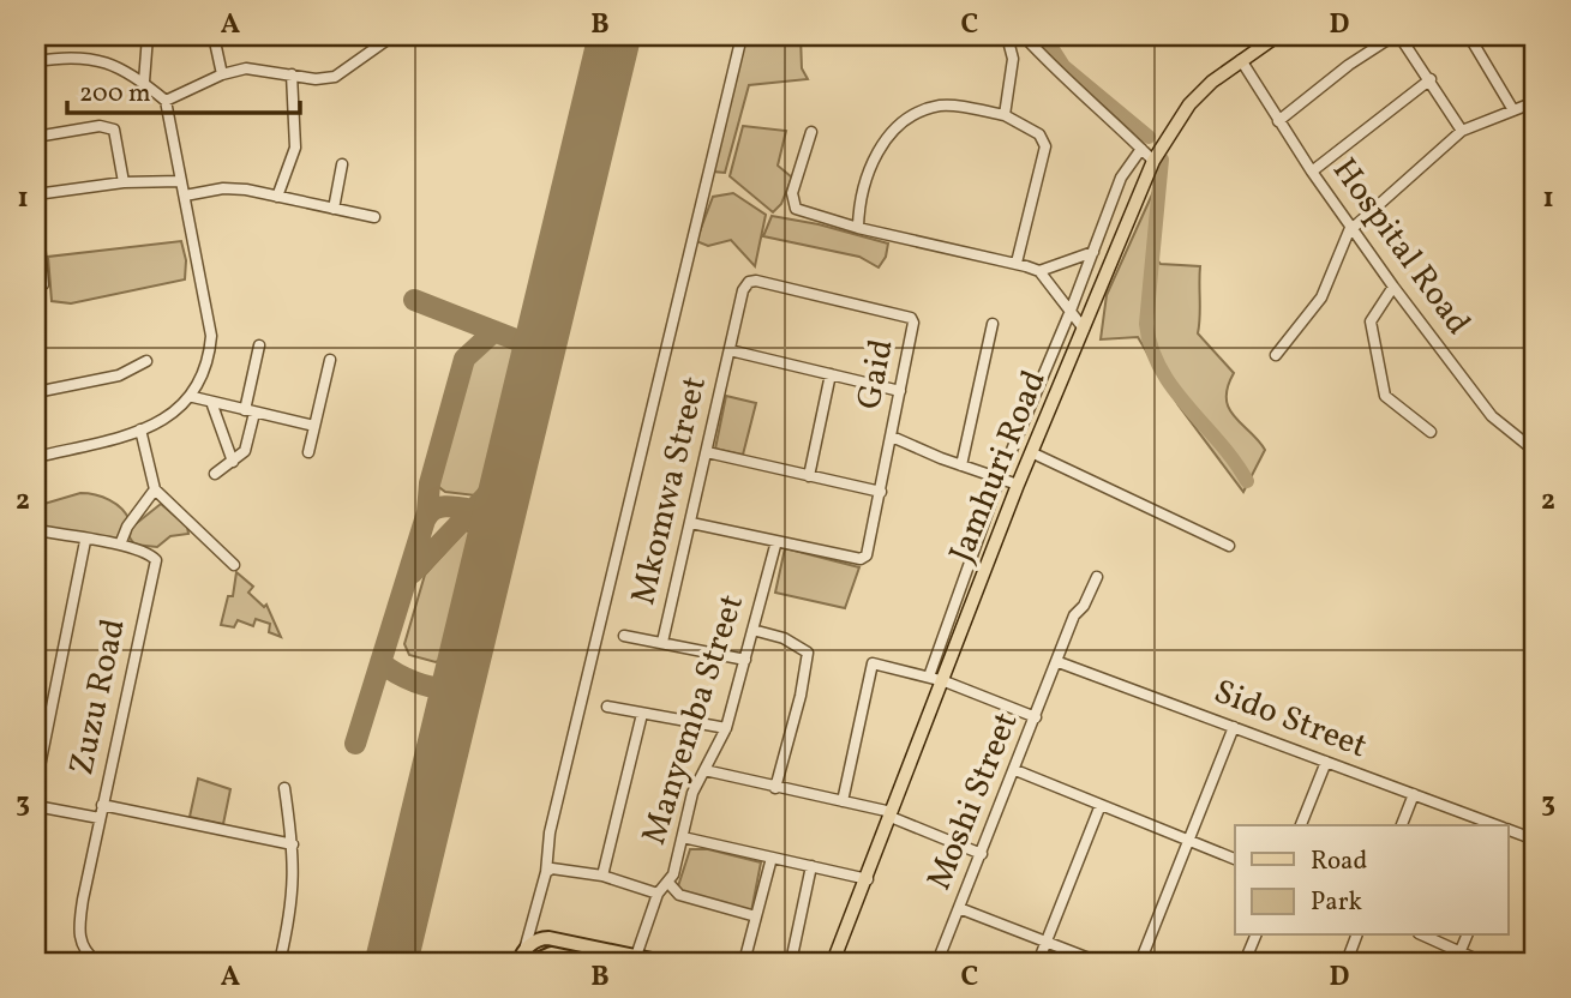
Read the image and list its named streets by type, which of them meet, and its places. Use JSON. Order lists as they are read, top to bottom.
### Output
{
  "streets": {
    "main road": ["Jamhuri Road"],
    "street": [
      "Hospital Road",
      "Gaid",
      "Mkomwa Street",
      "Zuzu Road",
      "Manyemba Street",
      "Sido Street",
      "Moshi Street"
    ]
  },
  "crossings": [
    ["Hospital Road", "Jamhuri Road"],
    ["Gaid", "Mkomwa Street"],
    ["Gaid", "Manyemba Street"],
    ["Sido Street", "Moshi Street"]
  ],
  "legend": ["Road", "Park"],
  "scale_bar": "200 m",
  "grid": {
    "columns": [
      "A",
      "B",
      "C",
      "D"
    ],
    "rows": ["1", "2", "3"]
  }
}
